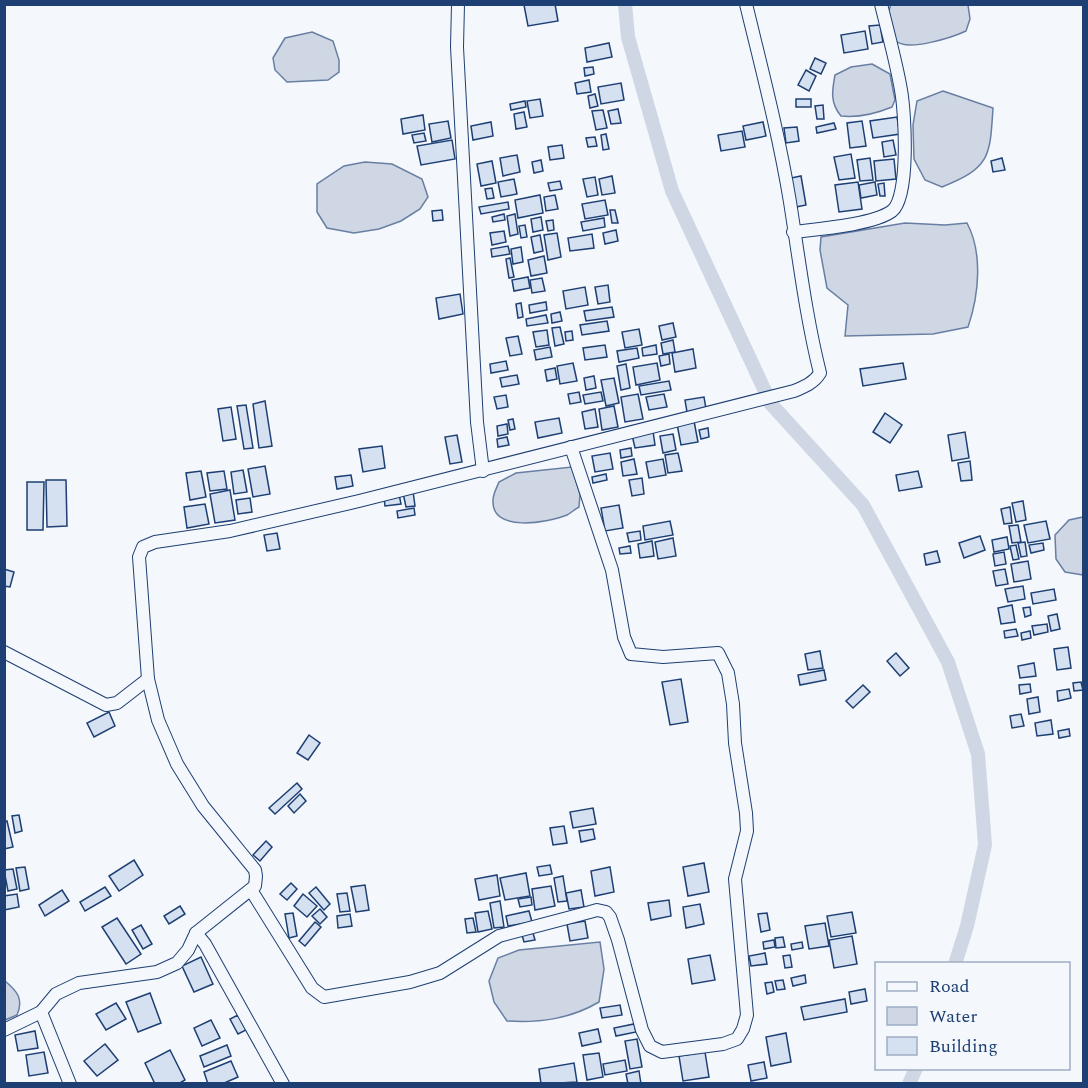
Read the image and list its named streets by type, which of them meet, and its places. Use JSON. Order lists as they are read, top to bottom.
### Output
{
  "legend": ["Road", "Water", "Building"]
}
